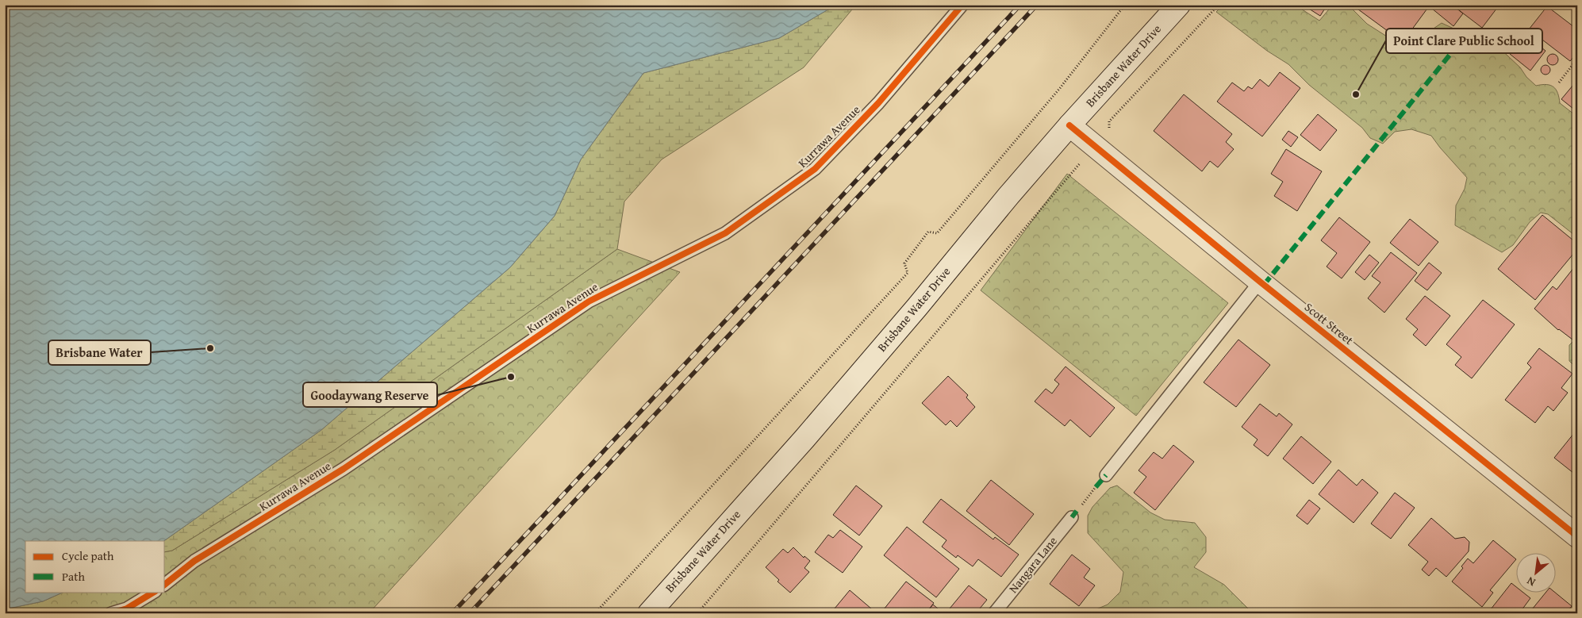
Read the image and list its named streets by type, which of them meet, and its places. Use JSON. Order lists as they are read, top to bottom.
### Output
{
  "streets": {
    "main road": ["Brisbane Water Drive", "Scott Street"],
    "lane": ["Kurrawa Avenue", "Nangara Lane"]
  },
  "crossings": [
    ["Brisbane Water Drive", "Scott Street"]
  ],
  "places": ["Point Clare Public School", "Brisbane Water", "Goodaywang Reserve"],
  "legend": ["Cycle path", "Path"],
  "north": "bottom left"
}
